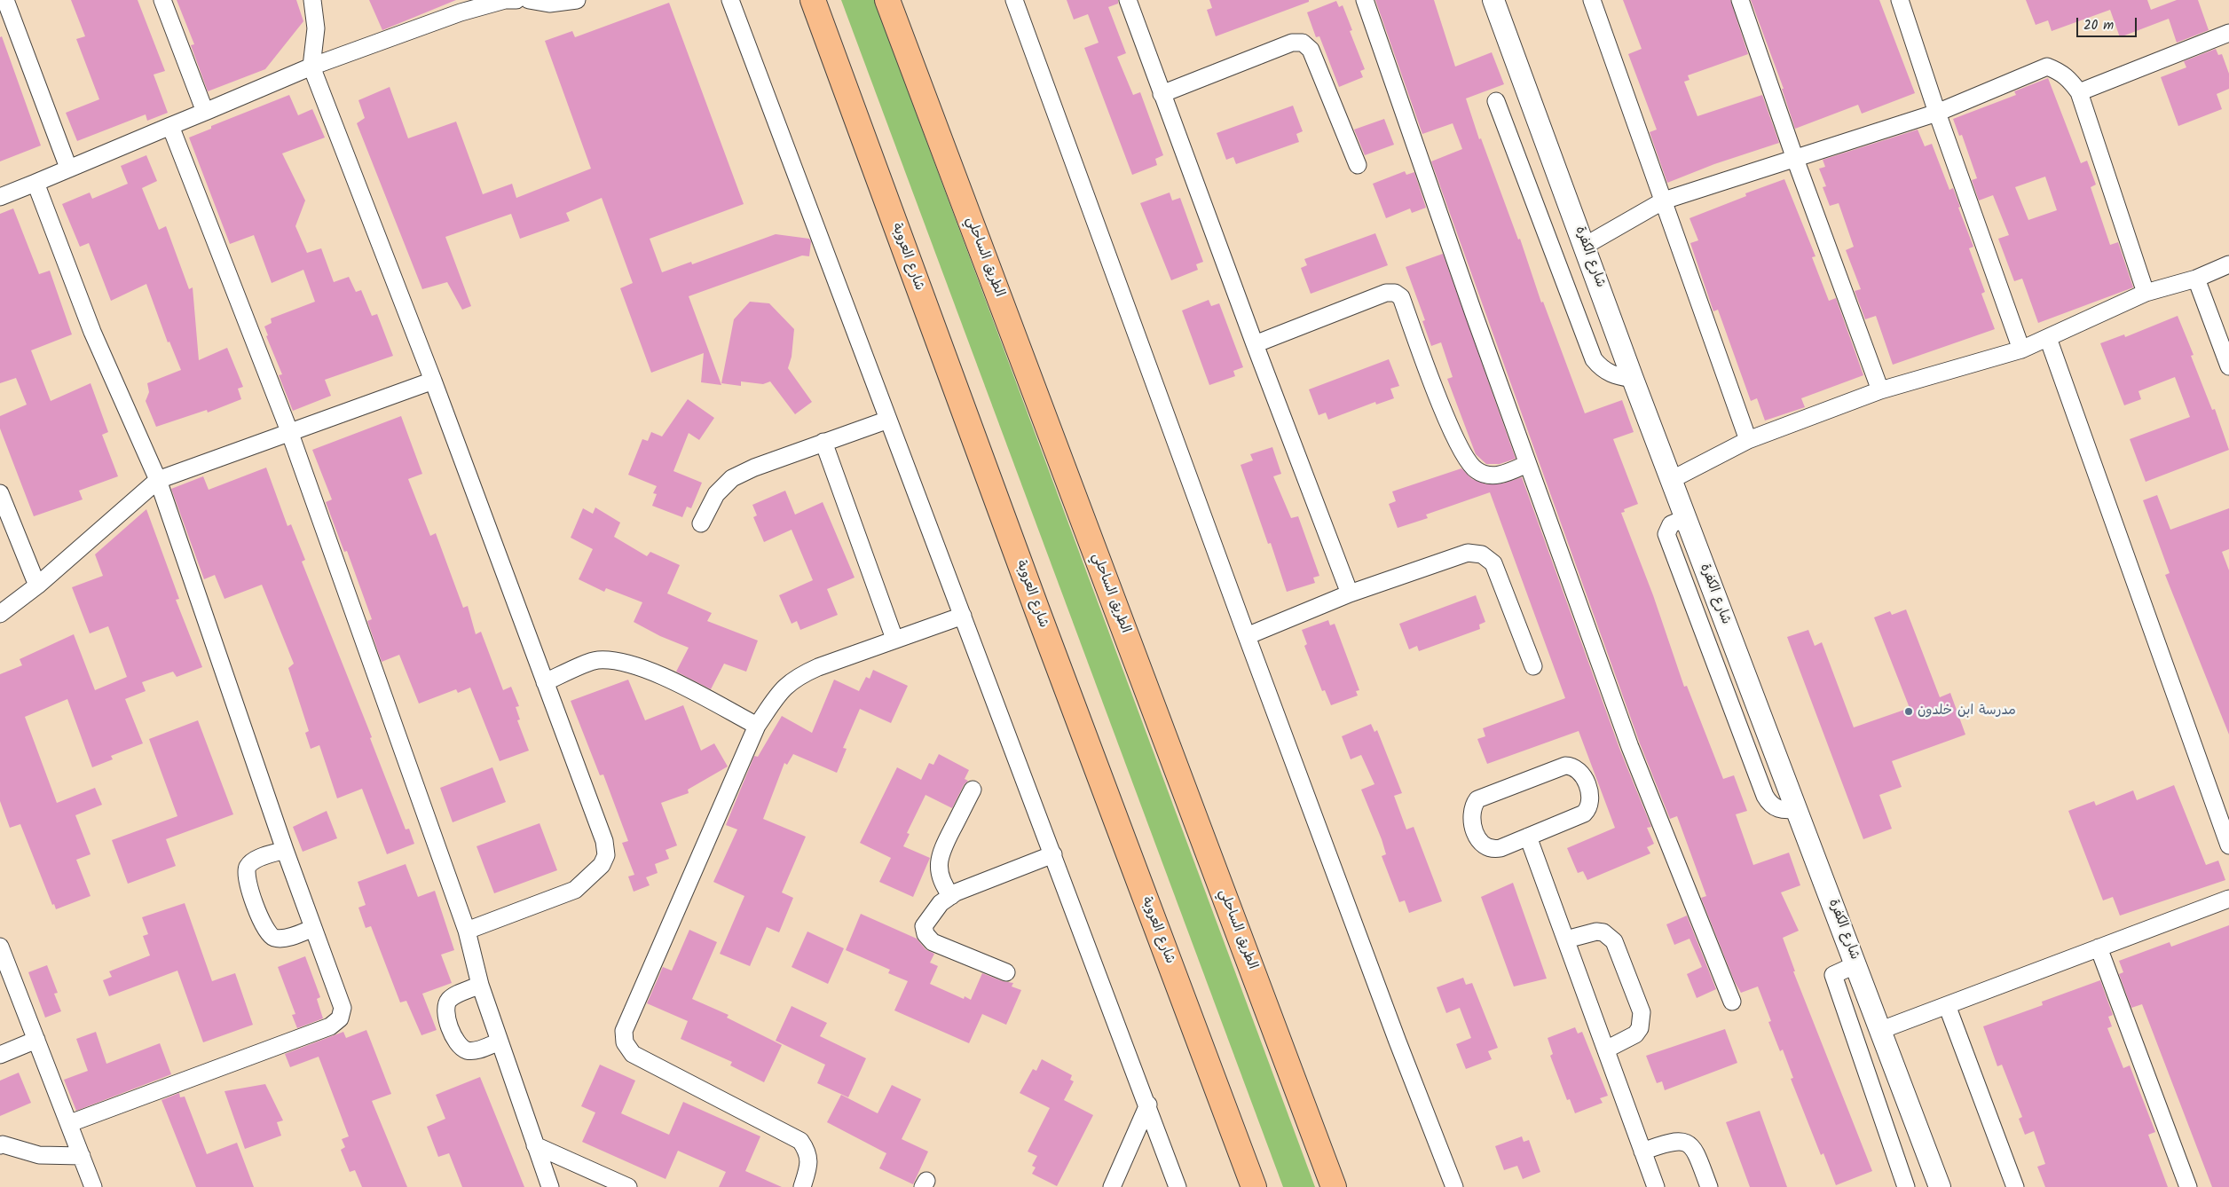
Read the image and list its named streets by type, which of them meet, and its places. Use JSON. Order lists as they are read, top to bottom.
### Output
{
  "streets": {
    "highway": ["شارع العروبة", "الطريق الساحلي"],
    "street": ["شارع الكفرة"]
  },
  "places": ["مدرسة ابن خلدون"],
  "scale_bar": "20 m"
}
